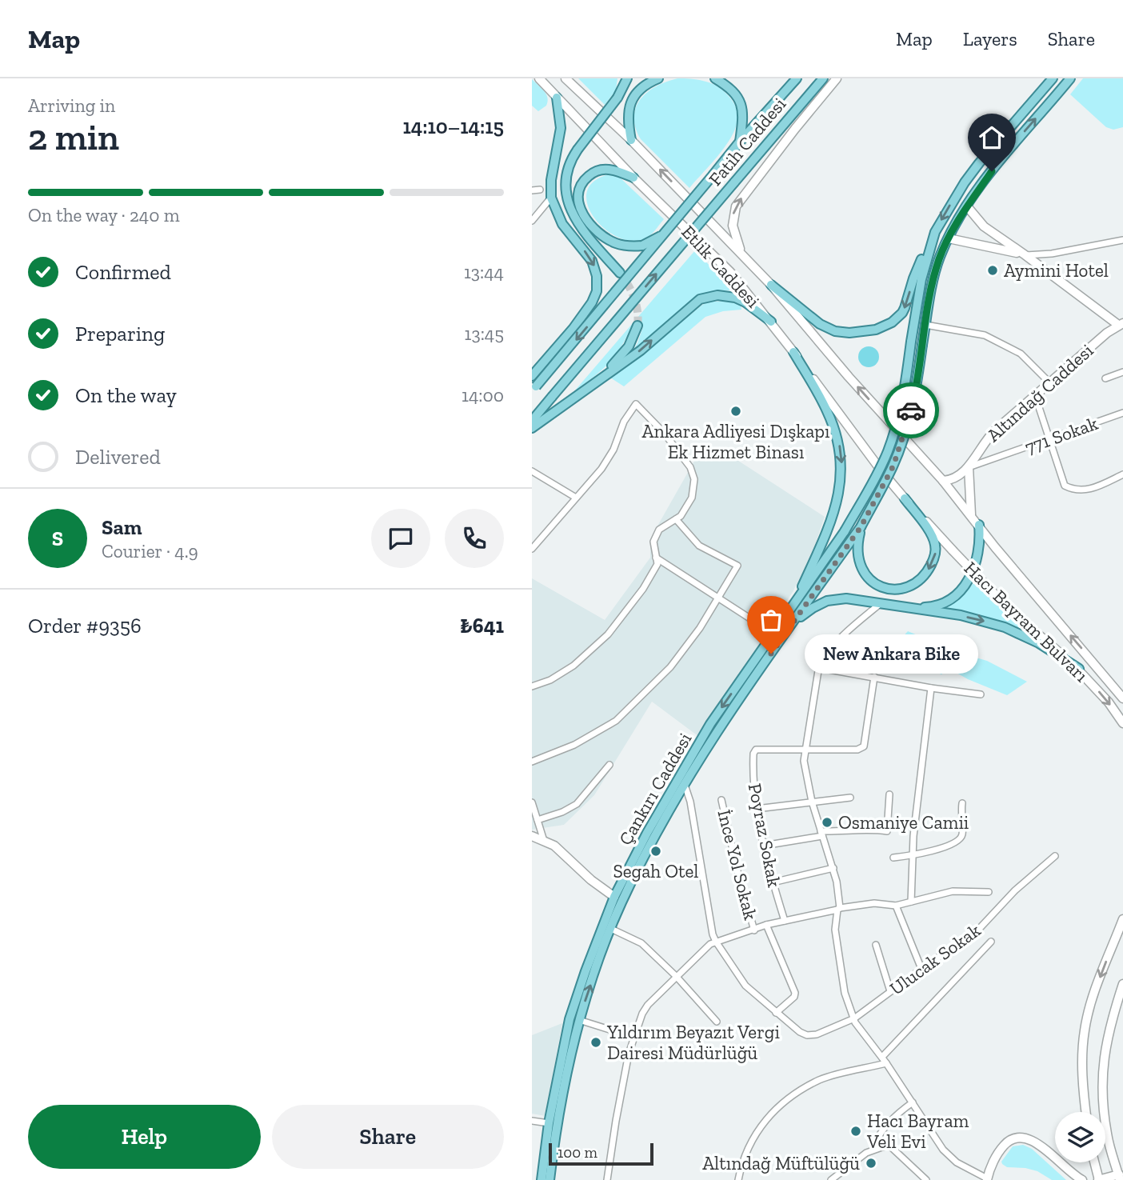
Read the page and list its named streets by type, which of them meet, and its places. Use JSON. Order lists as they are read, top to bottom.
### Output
{
  "streets": {
    "main road": [
      "Fatih Caddesi",
      "Etlik Caddesi",
      "Altındağ Caddesi",
      "Hacı Bayram Bulvarı",
      "Çankırı Caddesi"
    ],
    "street": [
      "771 Sokak",
      "Poyraz Sokak",
      "İnce Yol Sokak",
      "Ulucak Sokak"
    ]
  },
  "crossings": [
    ["Etlik Caddesi", "Hacı Bayram Bulvarı"],
    ["Altındağ Caddesi", "771 Sokak"],
    ["Altındağ Caddesi", "Hacı Bayram Bulvarı"]
  ],
  "places": [
    "Aymini Hotel",
    "Ankara Adliyesi Dışkapı Ek Hizmet Binası",
    "New Ankara Bike",
    "Osmaniye Camii",
    "Segah Otel",
    "Yıldırım Beyazıt Vergi Dairesi Müdürlüğü",
    "Hacı Bayram Veli Evi",
    "Altındağ Müftülüğü"
  ],
  "scale_bar": "100 m",
  "page": {
    "header": "Map",
    "nav": ["Map", "Layers", "Share"],
    "heading": ["2 min", "Arriving in", "14:10–14:15"],
    "panel": [
      "Sam",
      "Courier · 4.9",
      "Order #9356",
      "₺641"
    ],
    "bar": "On the way · 240 m",
    "list": [
      ["Confirmed", "13:44"],
      ["Preparing", "13:45"],
      ["On the way", "14:00"],
      "Delivered"
    ],
    "round": "S",
    "bubble": "New Ankara Bike",
    "buttons": ["Help", "Share"],
    "scale": "100 m"
  }
}
